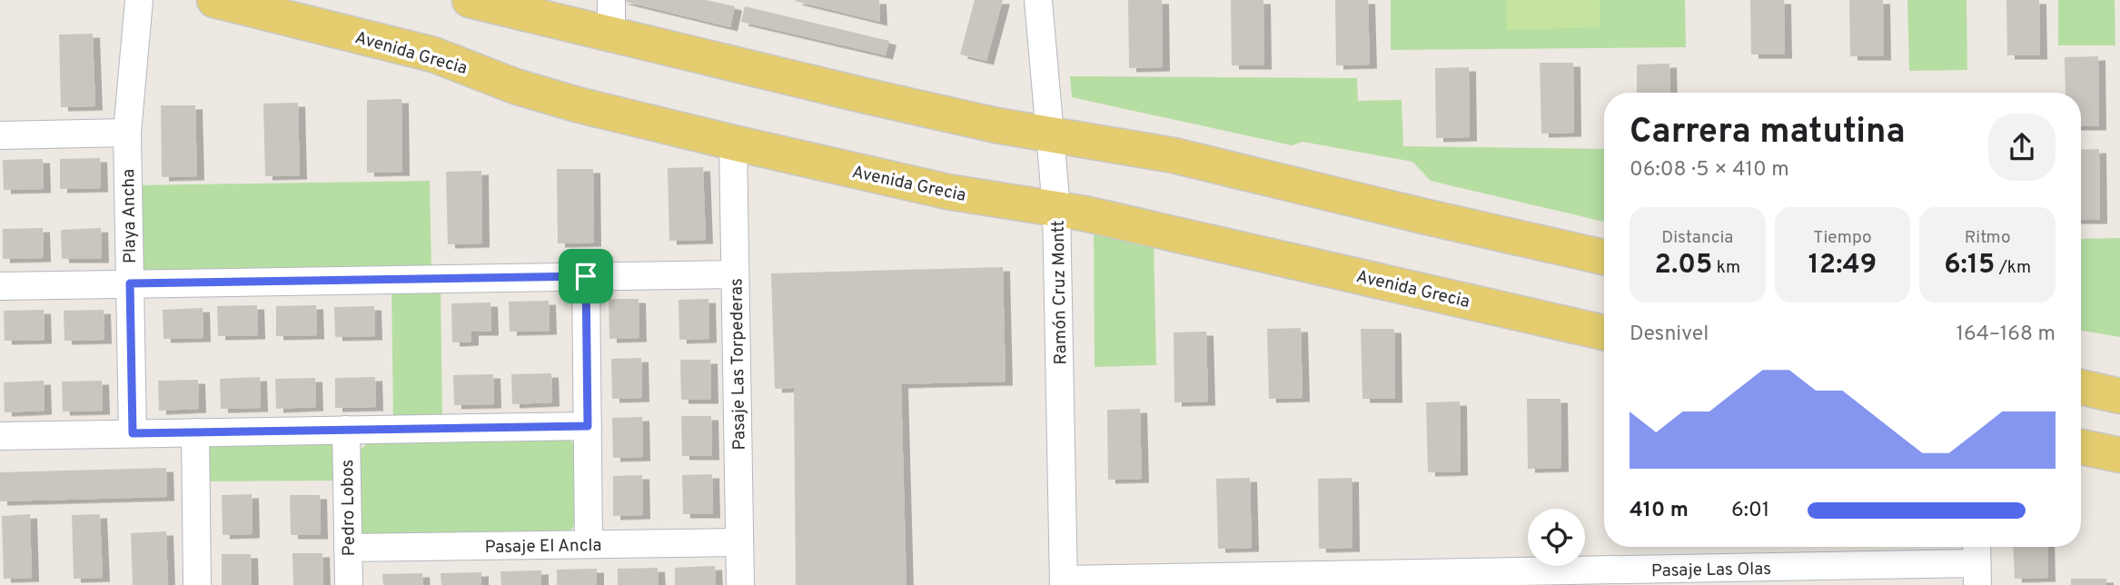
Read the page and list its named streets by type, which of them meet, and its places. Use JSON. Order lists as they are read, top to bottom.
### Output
{
  "streets": {
    "main road": ["Avenida Grecia"],
    "street": [
      "Playa Ancha",
      "Ramón Cruz Montt",
      "Pasaje Las Torpederas",
      "Pedro Lobos",
      "Pasaje El Ancla",
      "Pasaje Las Olas"
    ]
  },
  "crossings": [
    ["Avenida Grecia", "Ramón Cruz Montt"],
    ["Avenida Grecia", "Pasaje Las Torpederas"],
    ["Ramón Cruz Montt", "Pasaje Las Olas"],
    ["Pasaje Las Torpederas", "Pasaje El Ancla"],
    ["Pedro Lobos", "Pasaje El Ancla"]
  ],
  "page": {
    "heading": ["Carrera matutina", "06:08 · 5 × 410 m"],
    "stats": [
      ["Distancia", "2.05 km"],
      ["Tiempo", "12:49"],
      ["Ritmo", "6:15 /km"]
    ],
    "chart": ["Desnivel", "164–168 m"],
    "list": [
      {
        "name": "410 m",
        "note": "6:01"
      }
    ]
  }
}
